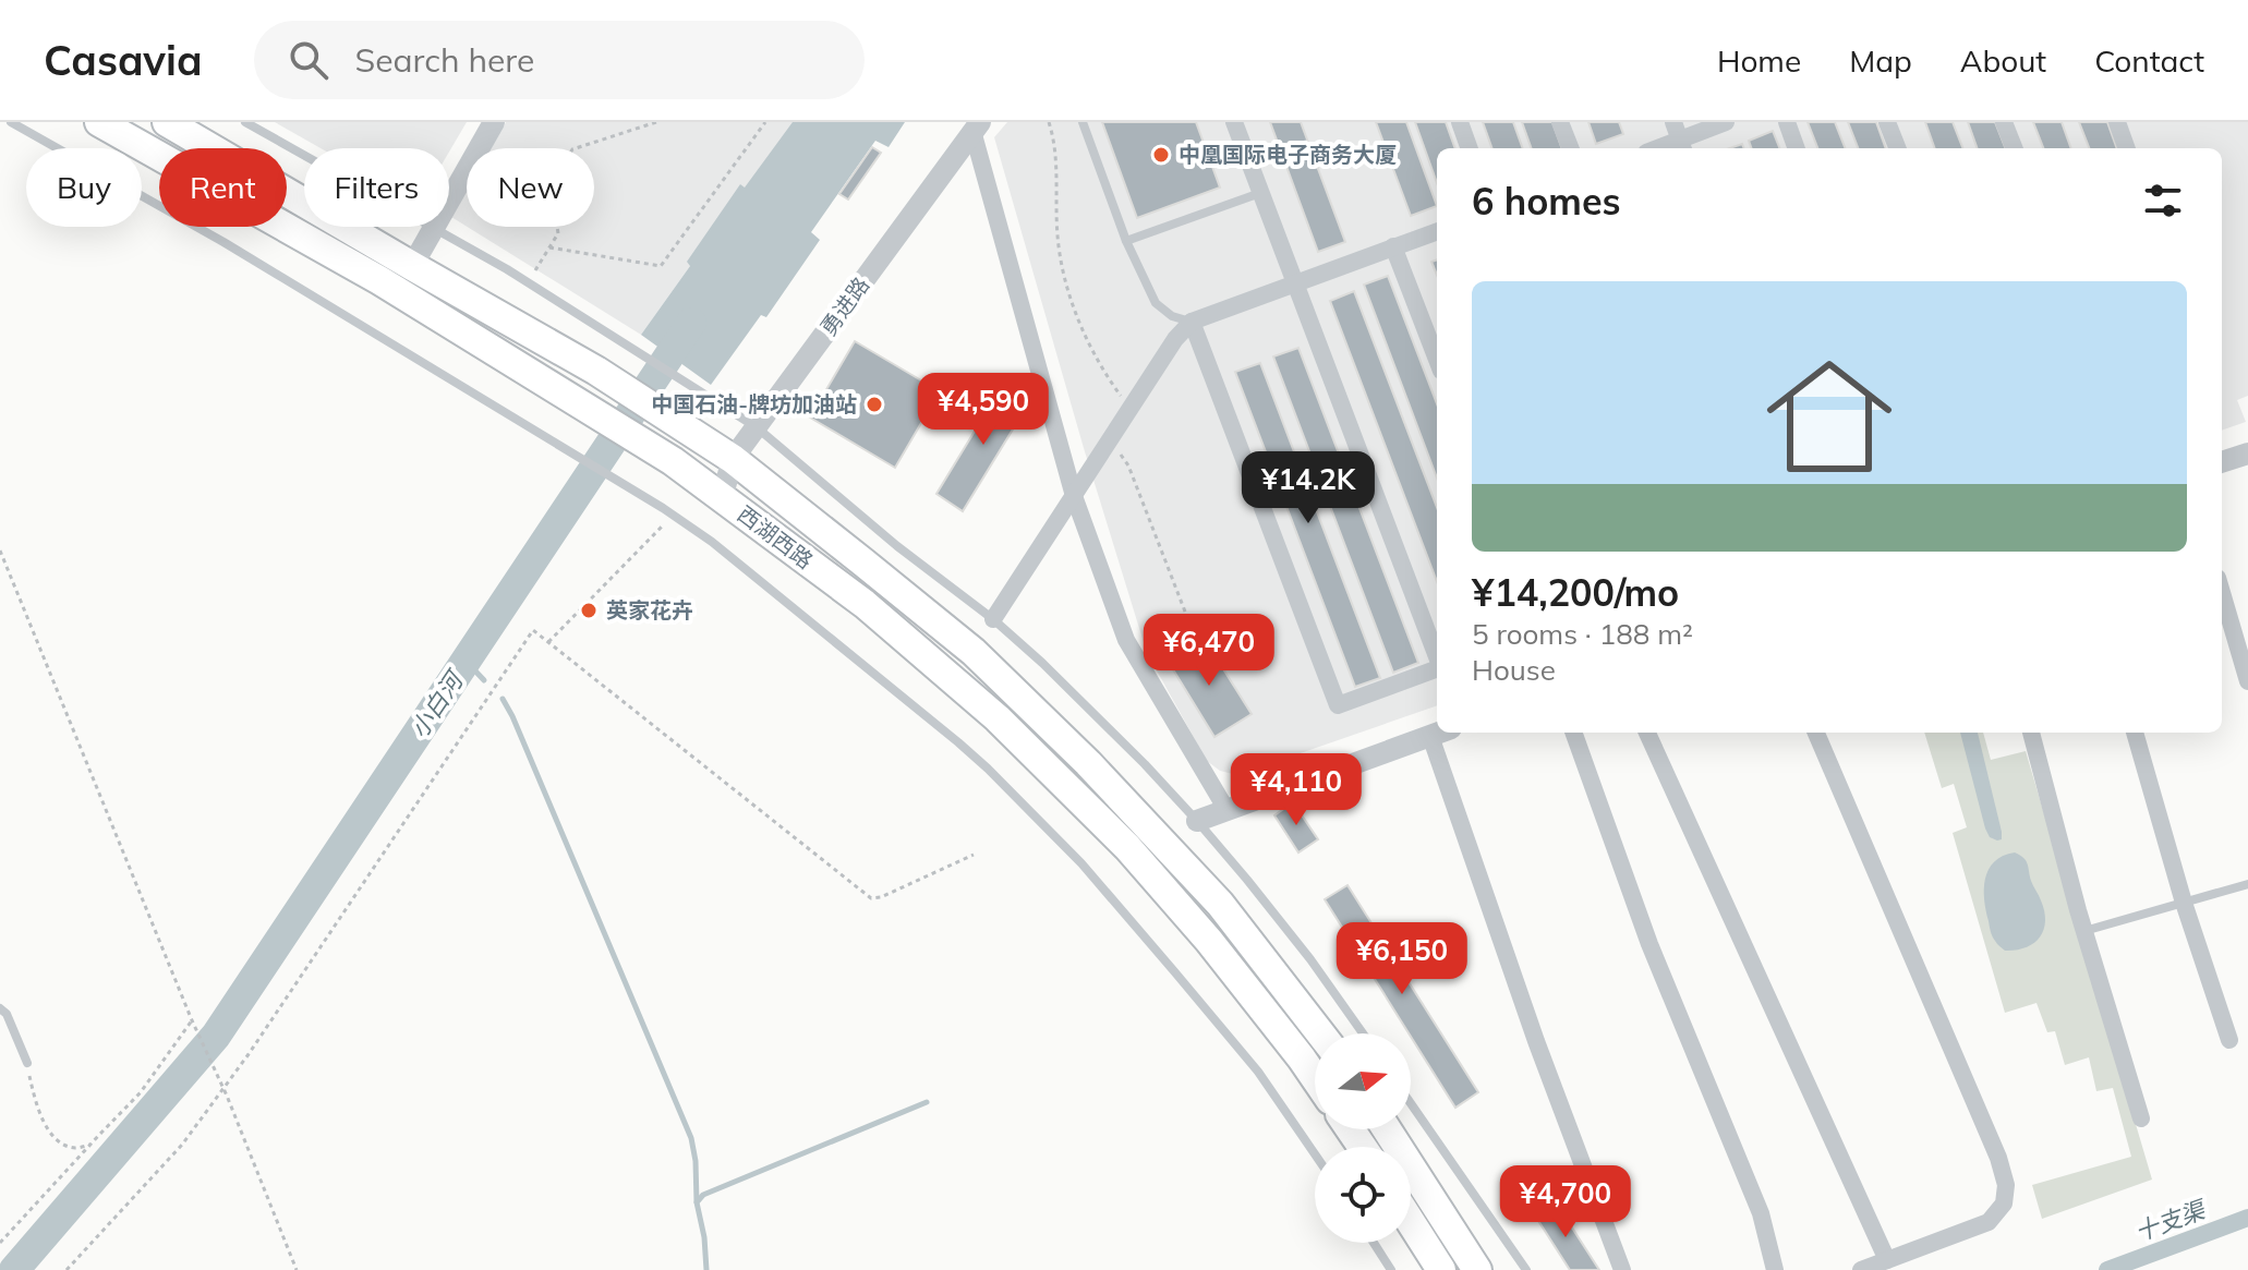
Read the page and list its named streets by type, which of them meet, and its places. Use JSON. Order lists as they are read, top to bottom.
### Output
{
  "streets": {
    "main road": ["西湖西路"],
    "street": ["勇进路"]
  },
  "crossings": [
    ["勇进路", "西湖西路"]
  ],
  "water": ["小白河", "十支渠"],
  "places": ["中凰国际电子商务大厦", "中国石油-牌坊加油站", "英家花卉"],
  "north": "right",
  "page": {
    "header": "Casavia",
    "search": "Search here",
    "nav": [
      "Home",
      "Map",
      "About",
      "Contact"
    ],
    "chip": [
      "Buy",
      "Rent",
      "Filters",
      "New"
    ],
    "heading": "6 homes",
    "list": [
      {
        "name": "¥14,200/mo",
        "note": "5 rooms · 188 m² · House"
      }
    ],
    "price": [
      "¥4,590",
      "¥14.2K",
      "¥6,470",
      "¥4,110",
      "¥6,150",
      "¥4,700"
    ]
  }
}
